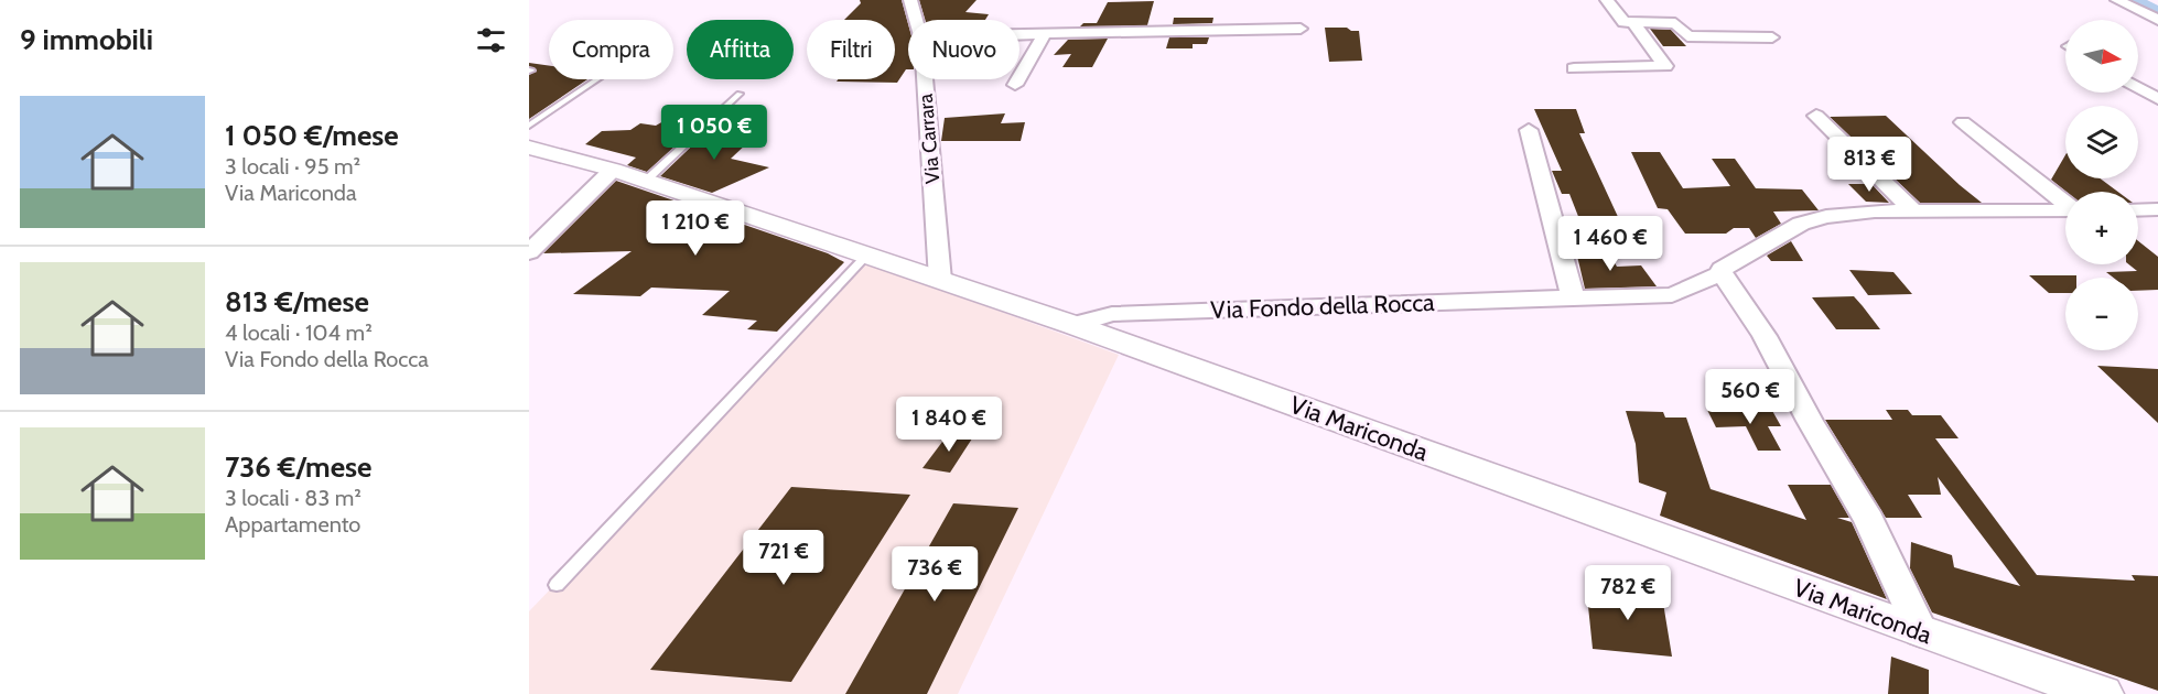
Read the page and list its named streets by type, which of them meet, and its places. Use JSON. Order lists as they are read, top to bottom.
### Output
{
  "streets": {
    "street": ["Via Carrara", "Via Fondo della Rocca", "Via Mariconda"]
  },
  "crossings": [
    ["Via Carrara", "Via Mariconda"],
    ["Via Fondo della Rocca", "Via Mariconda"]
  ],
  "north": "right",
  "page": {
    "heading": "9 immobili",
    "map_buttons": ["+", "−"],
    "chip": [
      "Compra",
      "Affitta",
      "Filtri",
      "Nuovo"
    ],
    "list": [
      {
        "name": "1 050 €/mese",
        "note": "3 locali · 95 m² · Via Mariconda"
      },
      {
        "name": "813 €/mese",
        "note": "4 locali · 104 m² · Via Fondo della Rocca"
      },
      {
        "name": "736 €/mese",
        "note": "3 locali · 83 m² · Appartamento"
      }
    ],
    "price": [
      "1 050 €",
      "813 €",
      "1 210 €",
      "1 460 €",
      "560 €",
      "1 840 €",
      "721 €",
      "736 €",
      "782 €"
    ]
  }
}
